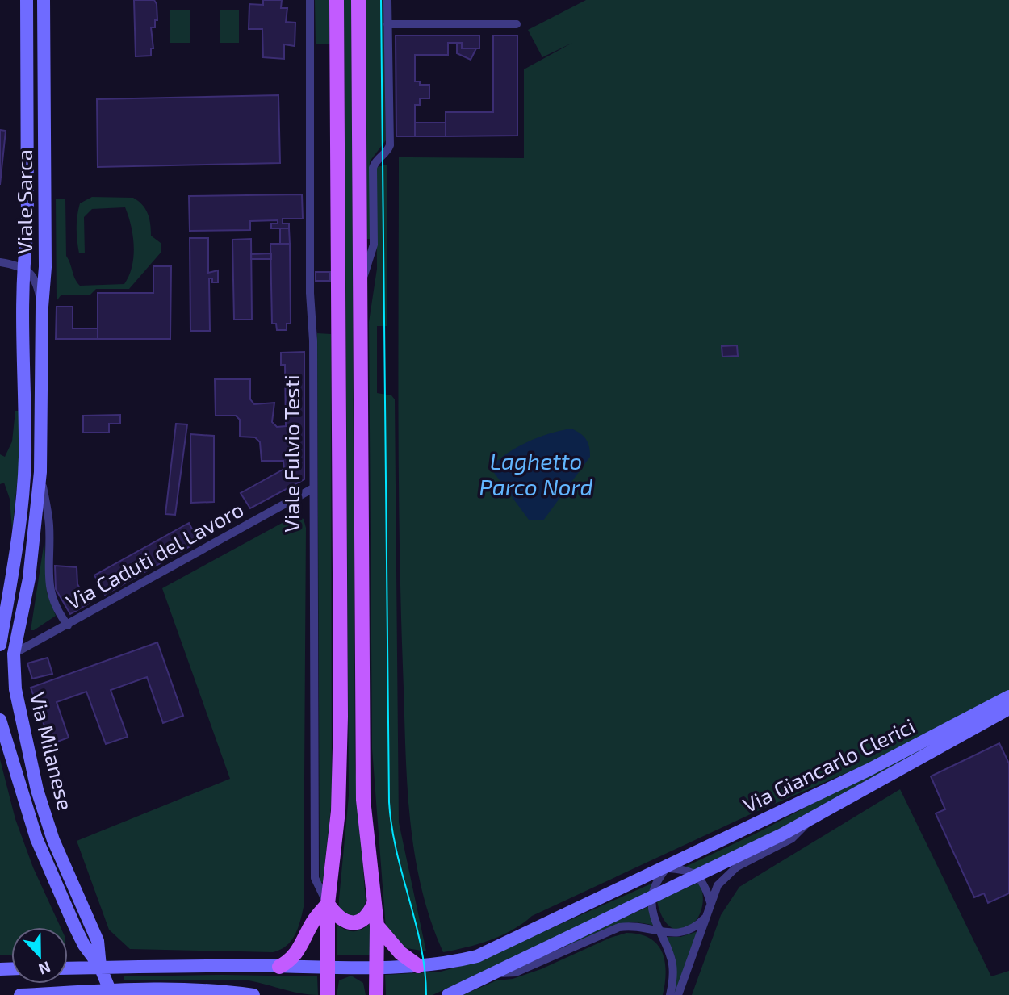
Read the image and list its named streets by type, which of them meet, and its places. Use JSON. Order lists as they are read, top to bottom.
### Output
{
  "streets": {
    "main road": ["Viale Fulvio Testi"],
    "street": [
      "Viale Sarca",
      "Via Caduti del Lavoro",
      "Via Milanese",
      "Via Giancarlo Clerici"
    ]
  },
  "crossings": [
    ["Viale Sarca", "Via Milanese"],
    ["Viale Fulvio Testi", "Via Caduti del Lavoro"],
    ["Via Caduti del Lavoro", "Via Milanese"]
  ],
  "water": ["Laghetto Parco Nord"],
  "north": "bottom"
}
